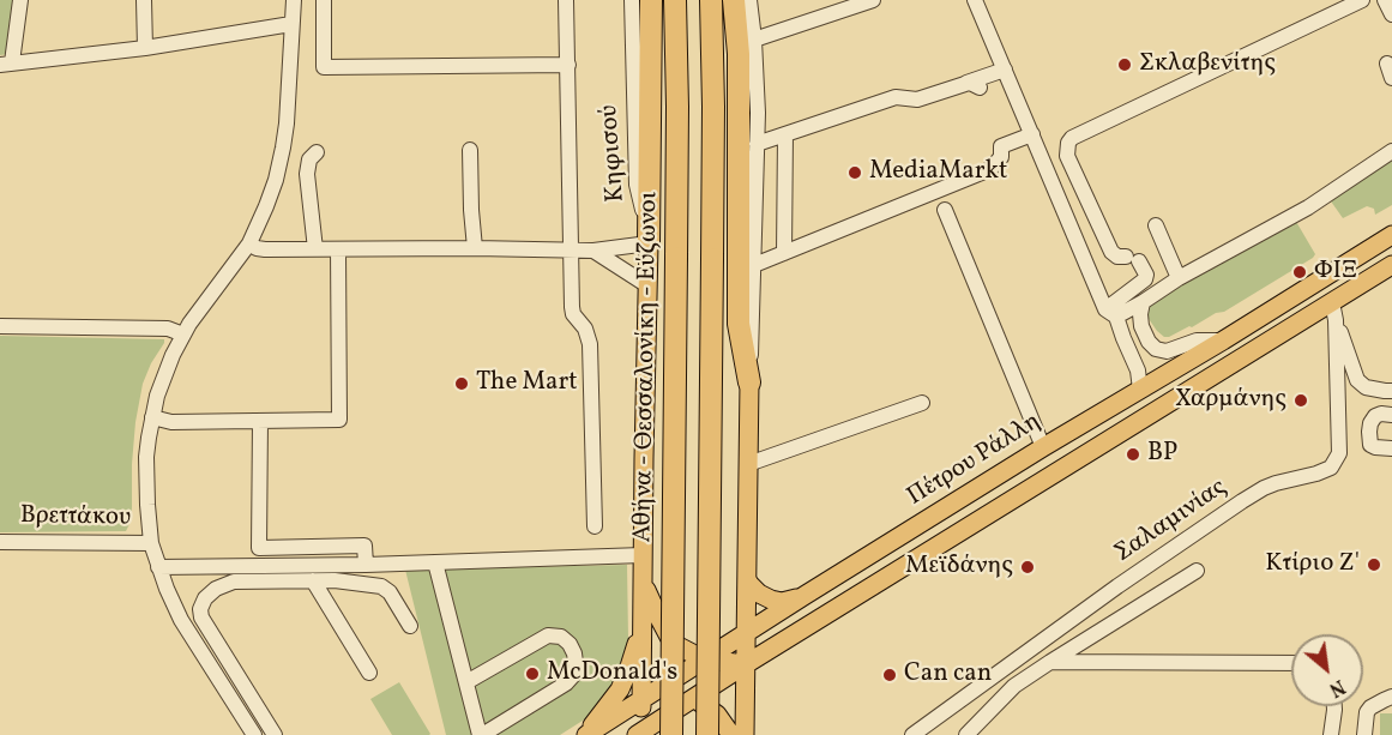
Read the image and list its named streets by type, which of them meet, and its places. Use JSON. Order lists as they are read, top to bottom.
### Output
{
  "streets": {
    "highway": ["Αθήνα - Θεσσαλονίκη - Εύζωνοι"],
    "main road": ["Κηφισού", "Πέτρου Ράλλη"],
    "street": ["Βρεττάκου", "Σαλαμινίας"]
  },
  "crossings": [
    ["Κηφισού", "Πέτρου Ράλλη"]
  ],
  "places": [
    "Σκλαβενίτης",
    "MediaMarkt",
    "ΦΙΞ",
    "The Mart",
    "Χαρμάνης",
    "BP",
    "Κτίριο Ζ'",
    "Μεϊδάνης",
    "McDonald's",
    "Can can"
  ],
  "north": "bottom right"
}
